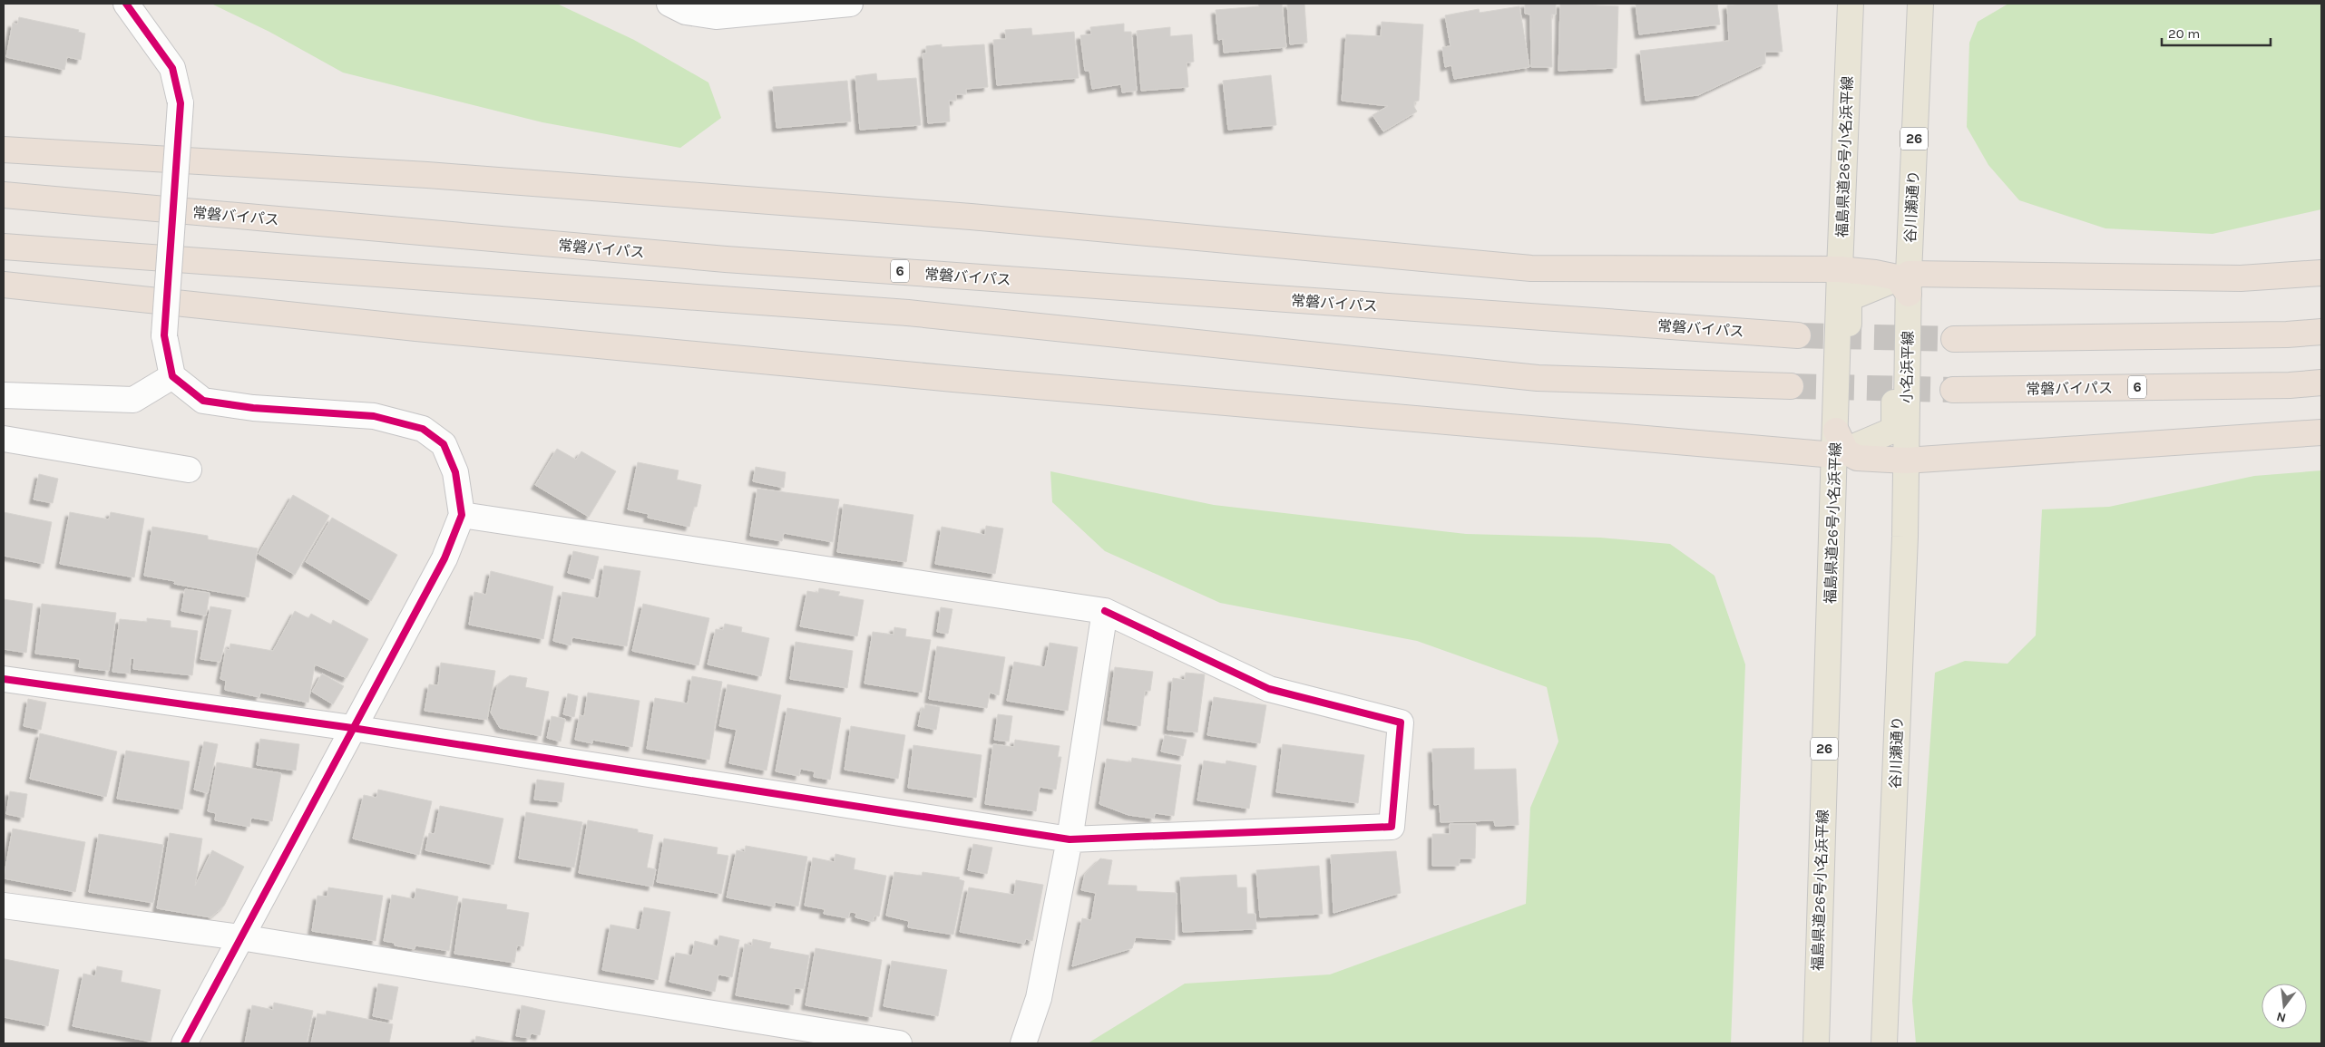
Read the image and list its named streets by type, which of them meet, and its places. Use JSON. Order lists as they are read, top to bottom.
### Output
{
  "streets": {
    "highway": ["常磐バイパス", "6"],
    "main road": [
      "26",
      "福島県道26号小名浜平線",
      "谷川瀬通り",
      "小名浜平線"
    ]
  },
  "crossings": [
    ["谷川瀬通り", "小名浜平線"]
  ],
  "scale_bar": "20 m",
  "north": "bottom"
}
